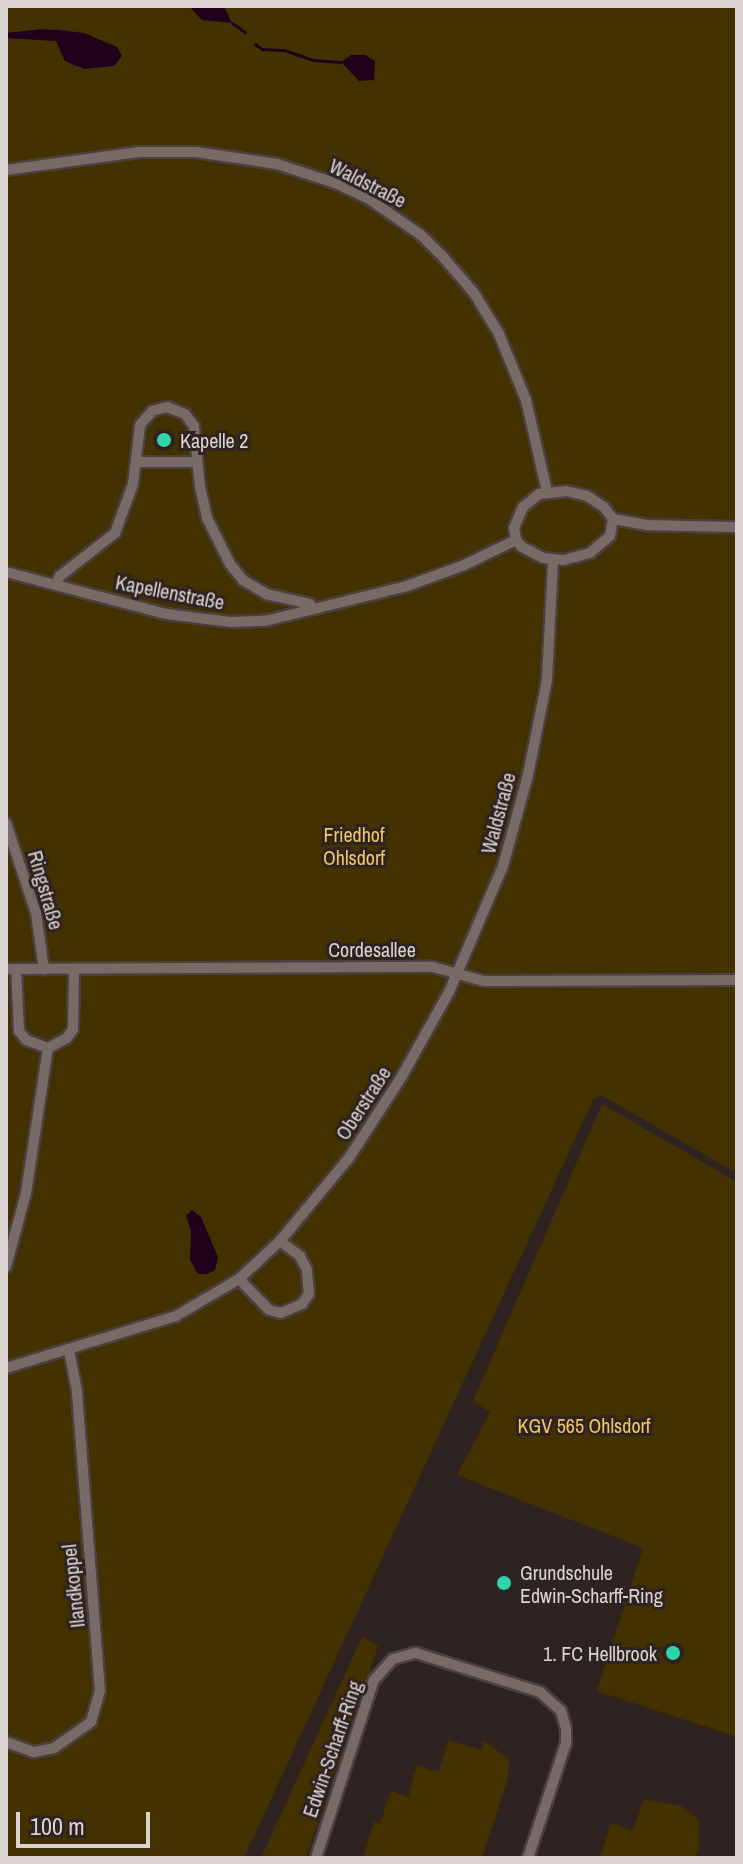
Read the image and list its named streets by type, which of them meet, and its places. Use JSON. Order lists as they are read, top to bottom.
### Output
{
  "streets": {
    "street": [
      "Waldstraße",
      "Kapellenstraße",
      "Ringstraße",
      "Cordesallee",
      "Oberstraße",
      "Ilandkoppel",
      "Edwin-Scharff-Ring"
    ]
  },
  "crossings": [
    ["Waldstraße", "Kapellenstraße"],
    ["Waldstraße", "Cordesallee"],
    ["Waldstraße", "Oberstraße"],
    ["Ringstraße", "Cordesallee"],
    ["Cordesallee", "Oberstraße"],
    ["Oberstraße", "Ilandkoppel"]
  ],
  "parks": ["Friedhof Ohlsdorf", "KGV 565 Ohlsdorf"],
  "places": ["Kapelle 2", "Grundschule Edwin-Scharff-Ring", "1. FC Hellbrook"],
  "scale_bar": "100 m"
}
